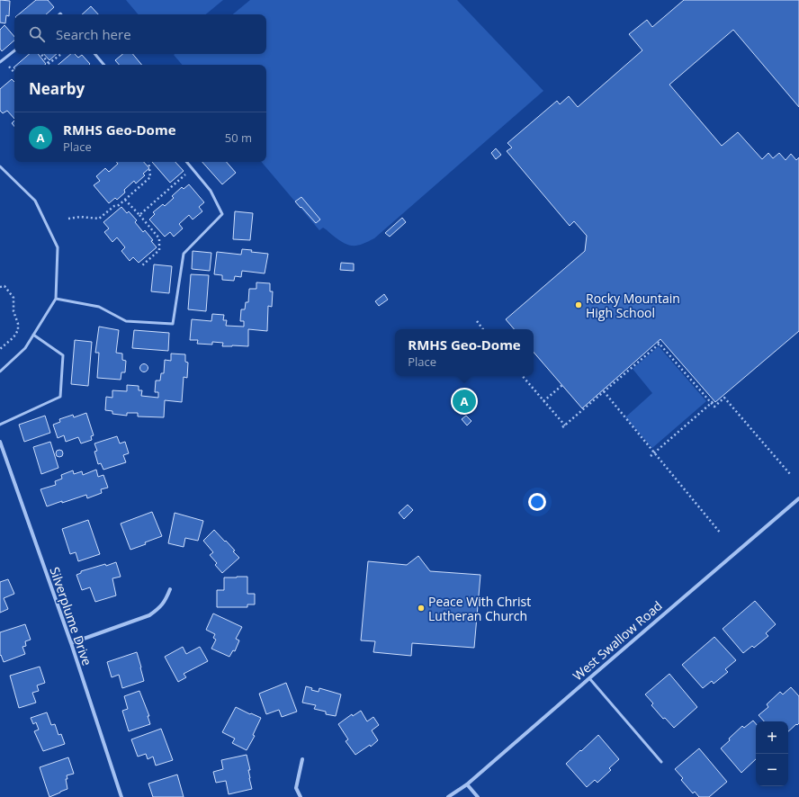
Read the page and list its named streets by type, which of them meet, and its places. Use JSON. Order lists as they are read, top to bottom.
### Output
{
  "streets": {
    "street": ["Silverplume Drive", "West Swallow Road"]
  },
  "places": ["Rocky Mountain High School", "Peace With Christ Lutheran Church"],
  "page": {
    "search": "Search here",
    "heading": "Nearby",
    "list": [
      {
        "mark": "A",
        "name": "RMHS Geo-Dome",
        "note": "Place",
        "value": "50 m"
      }
    ],
    "popup": ["RMHS Geo-Dome", "Place"],
    "pins": "A",
    "map_buttons": ["+", "−"]
  }
}
